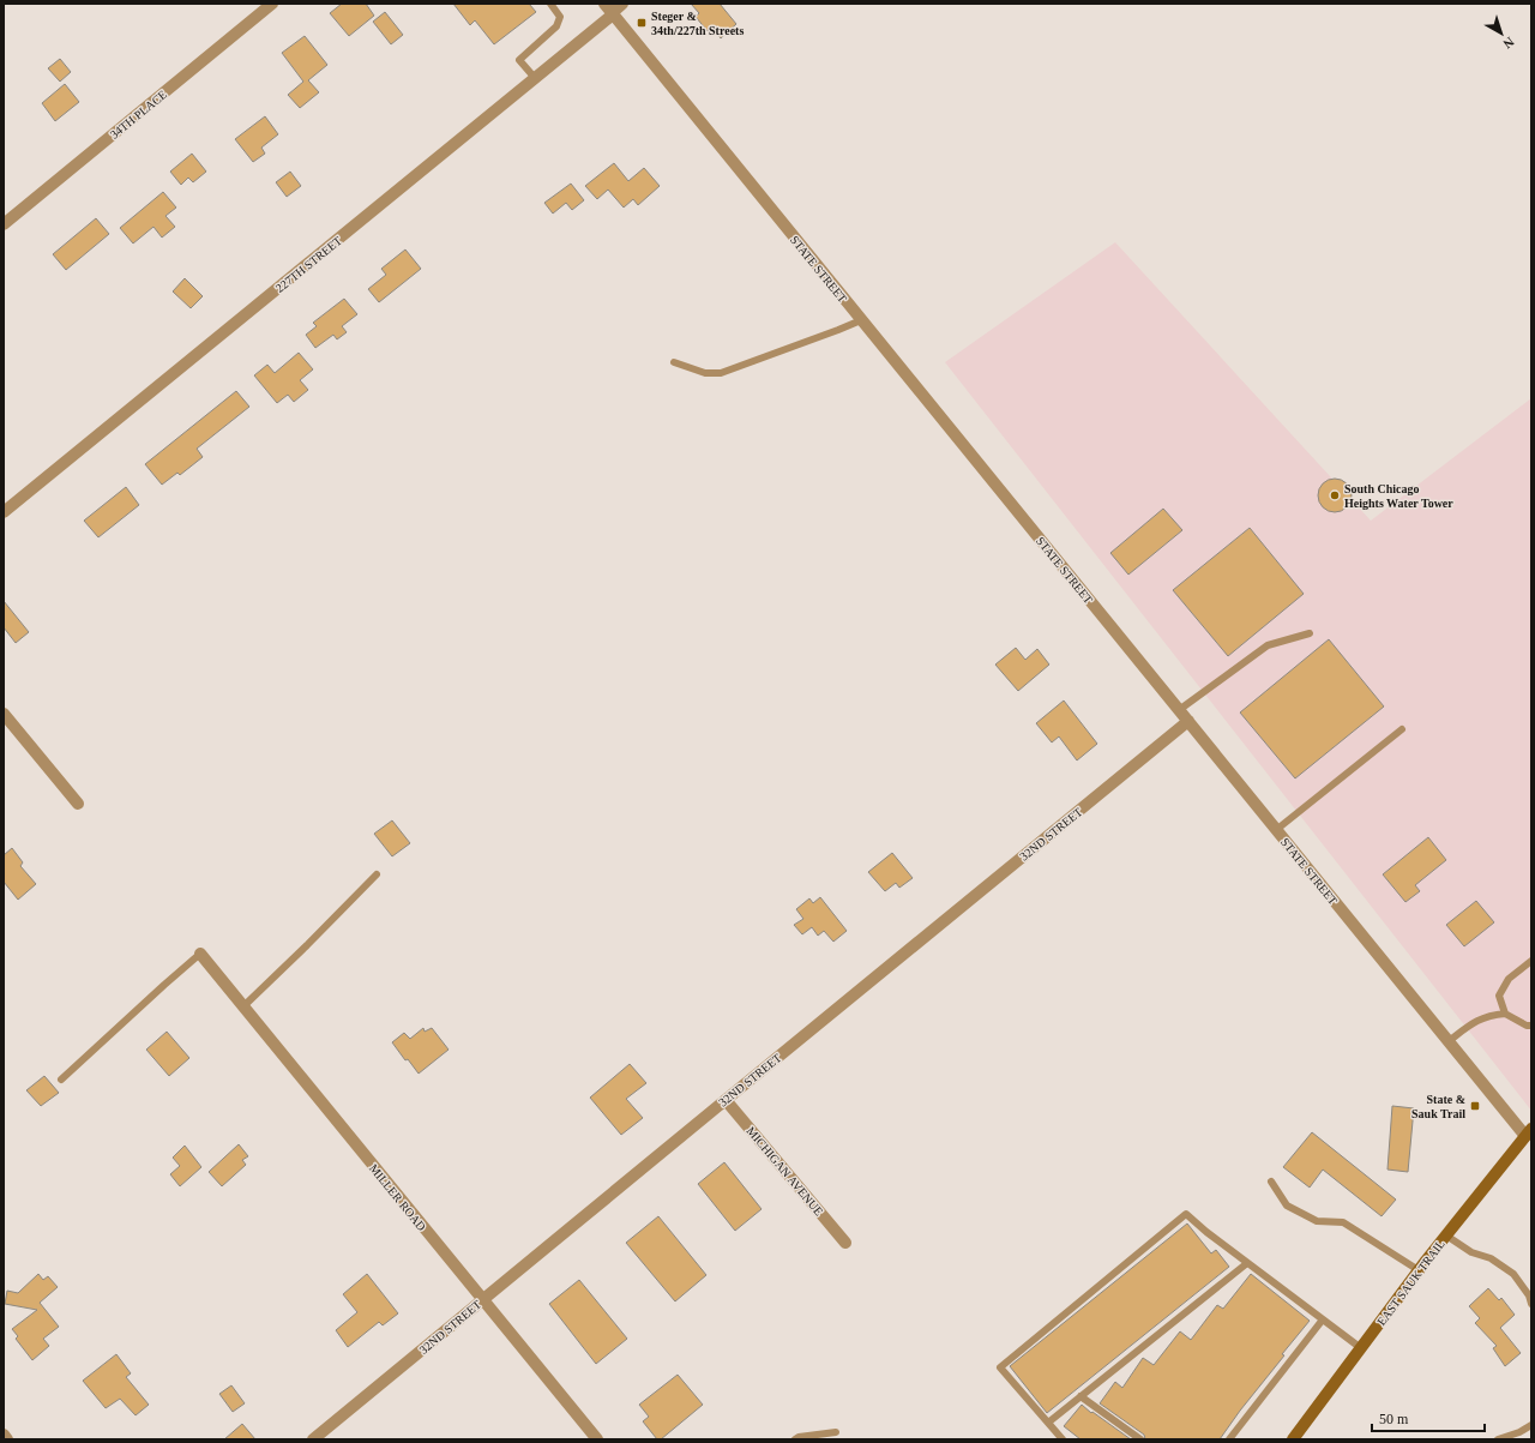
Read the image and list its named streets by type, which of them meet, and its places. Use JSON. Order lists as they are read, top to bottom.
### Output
{
  "streets": {
    "main road": ["EAST SAUK TRAIL"],
    "street": [
      "34TH PLACE",
      "227TH STREET",
      "STATE STREET",
      "32ND STREET",
      "MICHIGAN AVENUE",
      "MILLER ROAD"
    ]
  },
  "crossings": [
    ["227TH STREET", "STATE STREET"],
    ["STATE STREET", "32ND STREET"],
    ["STATE STREET", "EAST SAUK TRAIL"],
    ["32ND STREET", "MICHIGAN AVENUE"],
    ["32ND STREET", "MILLER ROAD"]
  ],
  "places": {
    "transit": ["Steger & 34th/227th Streets", "State & Sauk Trail"],
    "other": ["South Chicago Heights Water Tower"]
  },
  "scale_bar": "50 m",
  "north": "bottom right"
}
